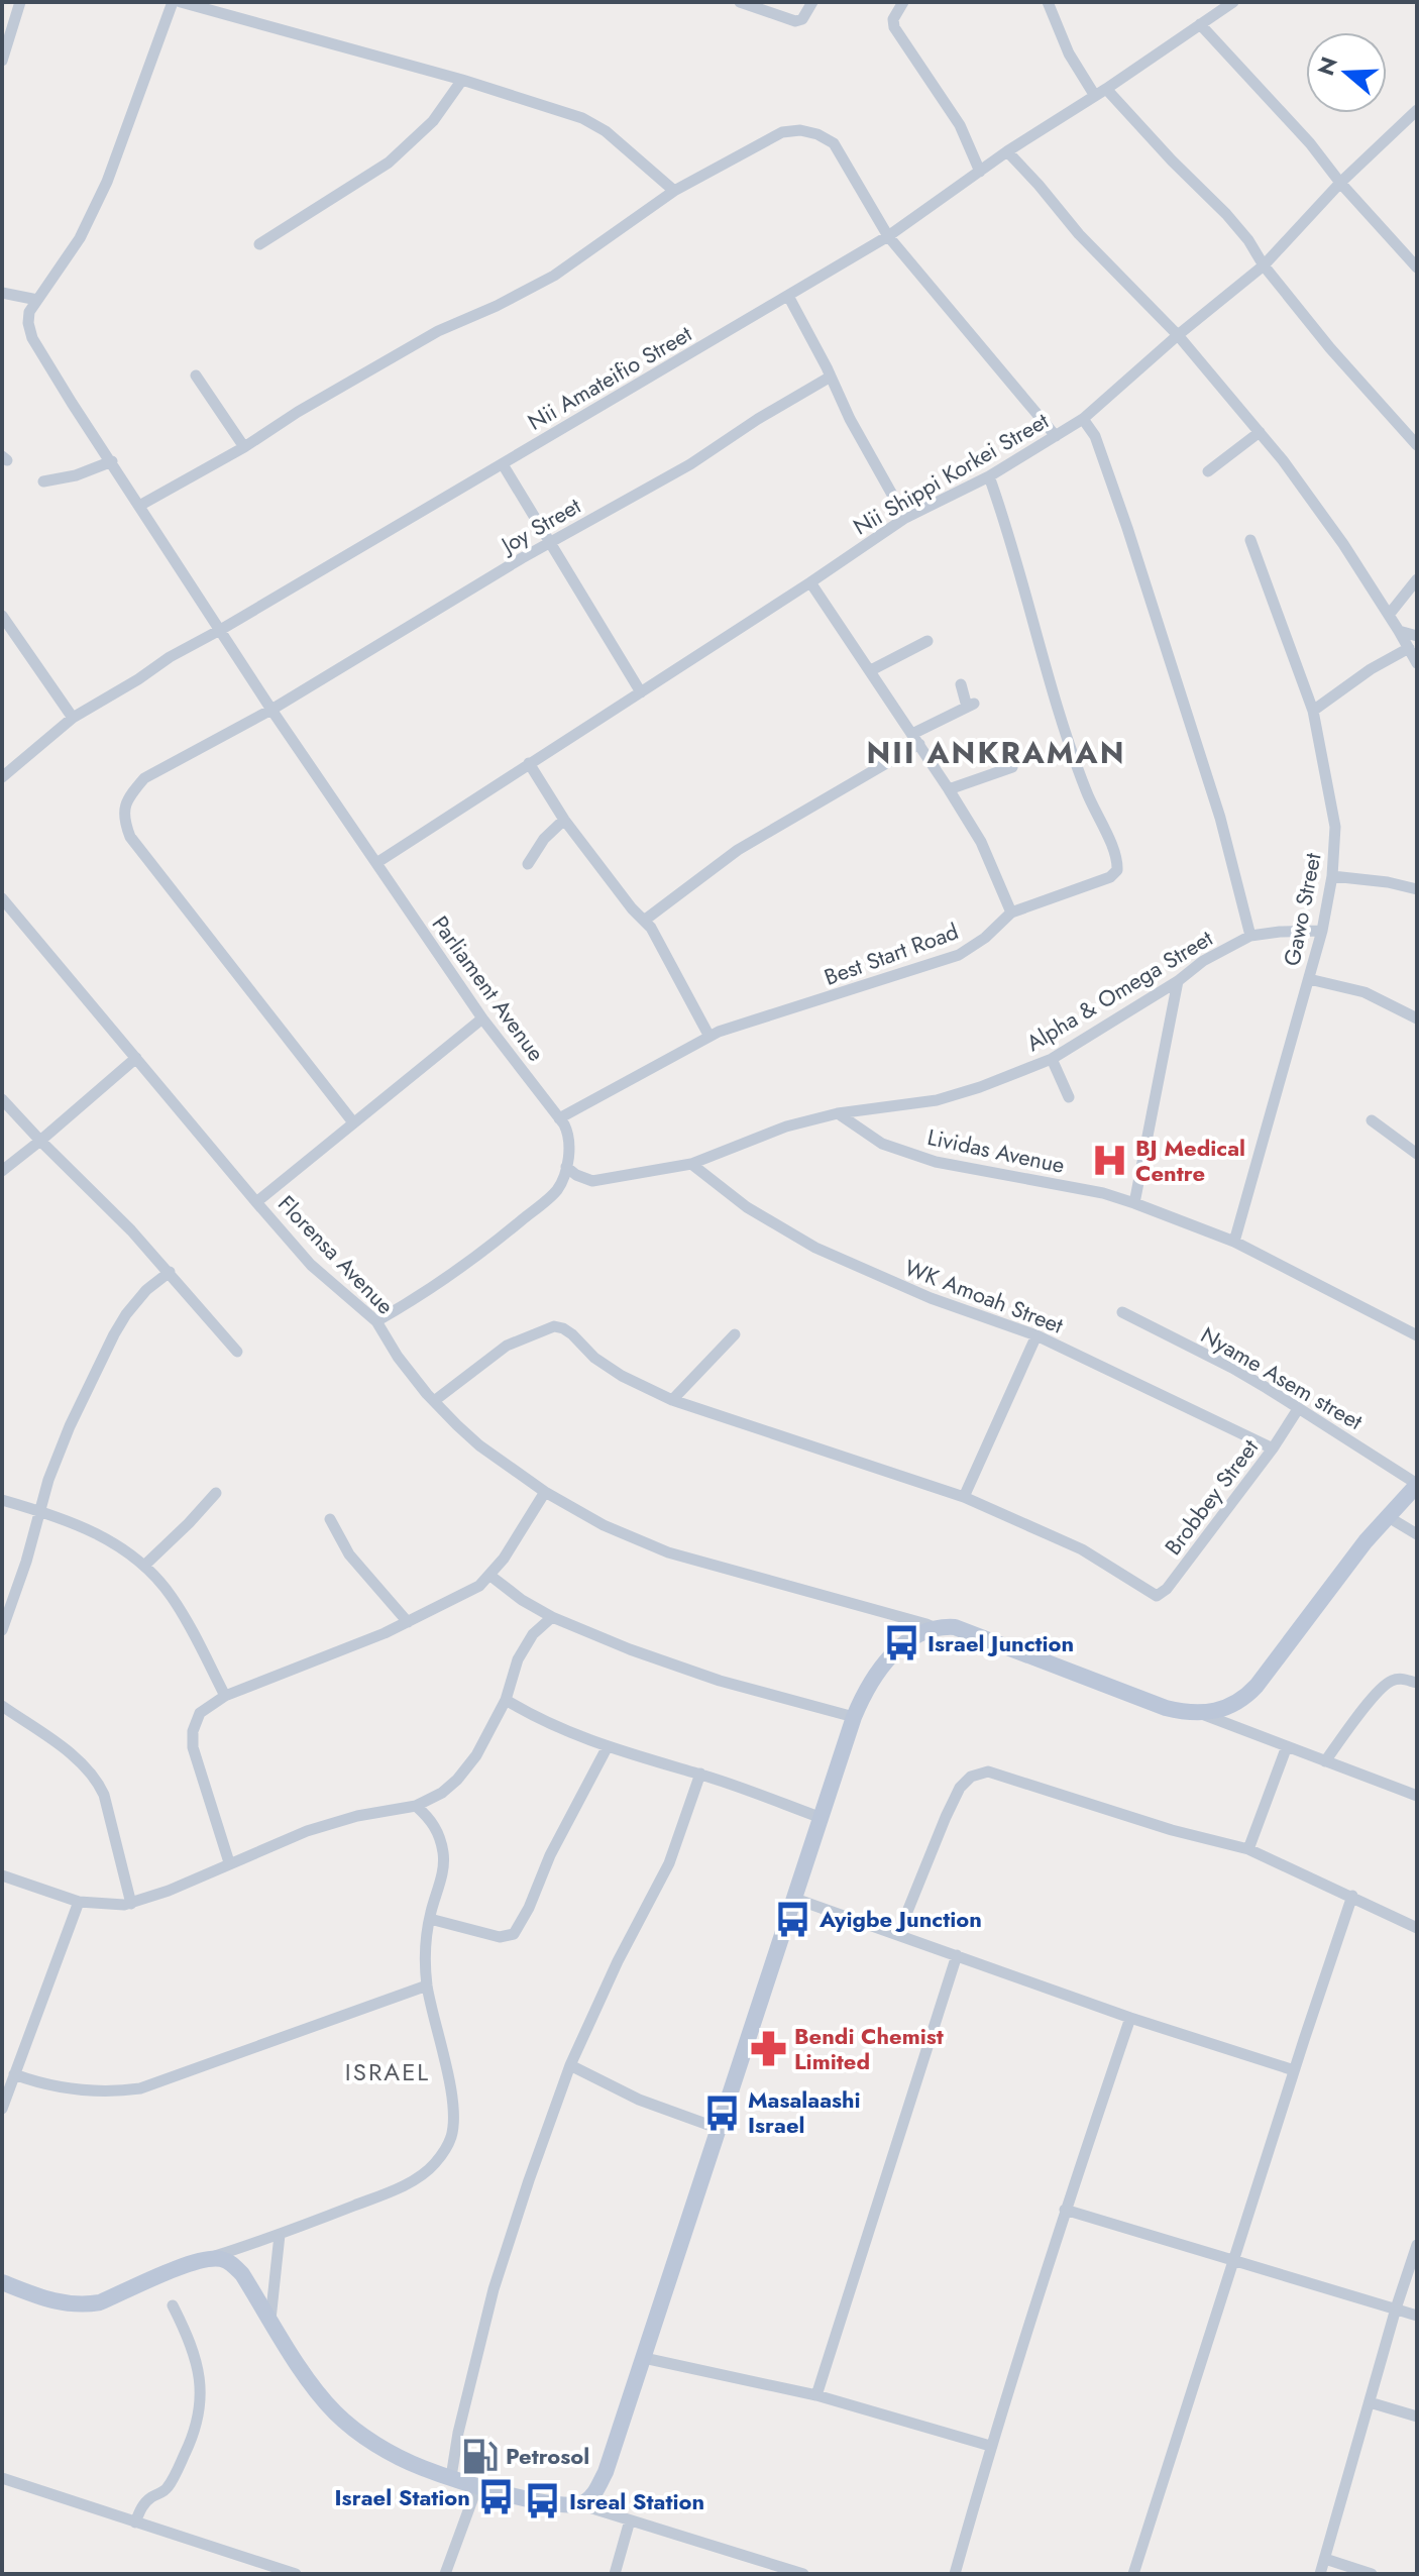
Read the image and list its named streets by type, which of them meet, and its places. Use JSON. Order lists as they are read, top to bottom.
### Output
{
  "streets": {
    "street": [
      "Nii Amateifio Street",
      "Nii Shippi Korkei Street",
      "Joy Street",
      "Gawo Street",
      "Best Start Road",
      "Parliament Avenue",
      "Alpha & Omega Street",
      "Lividas Avenue",
      "Florensa Avenue",
      "WK Amoah Street",
      "Nyame Asem street",
      "Brobbey Street"
    ]
  },
  "crossings": [
    ["Nii Amateifio Street", "Parliament Avenue"],
    ["Nii Shippi Korkei Street", "Best Start Road"],
    ["Nii Shippi Korkei Street", "Parliament Avenue"],
    ["Joy Street", "Parliament Avenue"],
    ["Gawo Street", "Alpha & Omega Street"],
    ["Gawo Street", "Lividas Avenue"],
    ["Best Start Road", "Parliament Avenue"],
    ["Parliament Avenue", "Alpha & Omega Street"],
    ["Alpha & Omega Street", "Lividas Avenue"],
    ["Alpha & Omega Street", "WK Amoah Street"],
    ["WK Amoah Street", "Brobbey Street"],
    ["Nyame Asem street", "Brobbey Street"]
  ],
  "districts": ["NII ANKRAMAN", "ISRAEL"],
  "places": {
    "hospital": ["BJ Medical Centre"],
    "bus stop": [
      "Israel Junction",
      "Ayigbe Junction",
      "Masalaashi Israel",
      "Israel Station",
      "Isreal Station"
    ],
    "pharmacy": ["Bendi Chemist Limited"],
    "fuel station": ["Petrosol"]
  },
  "north": "left"
}
